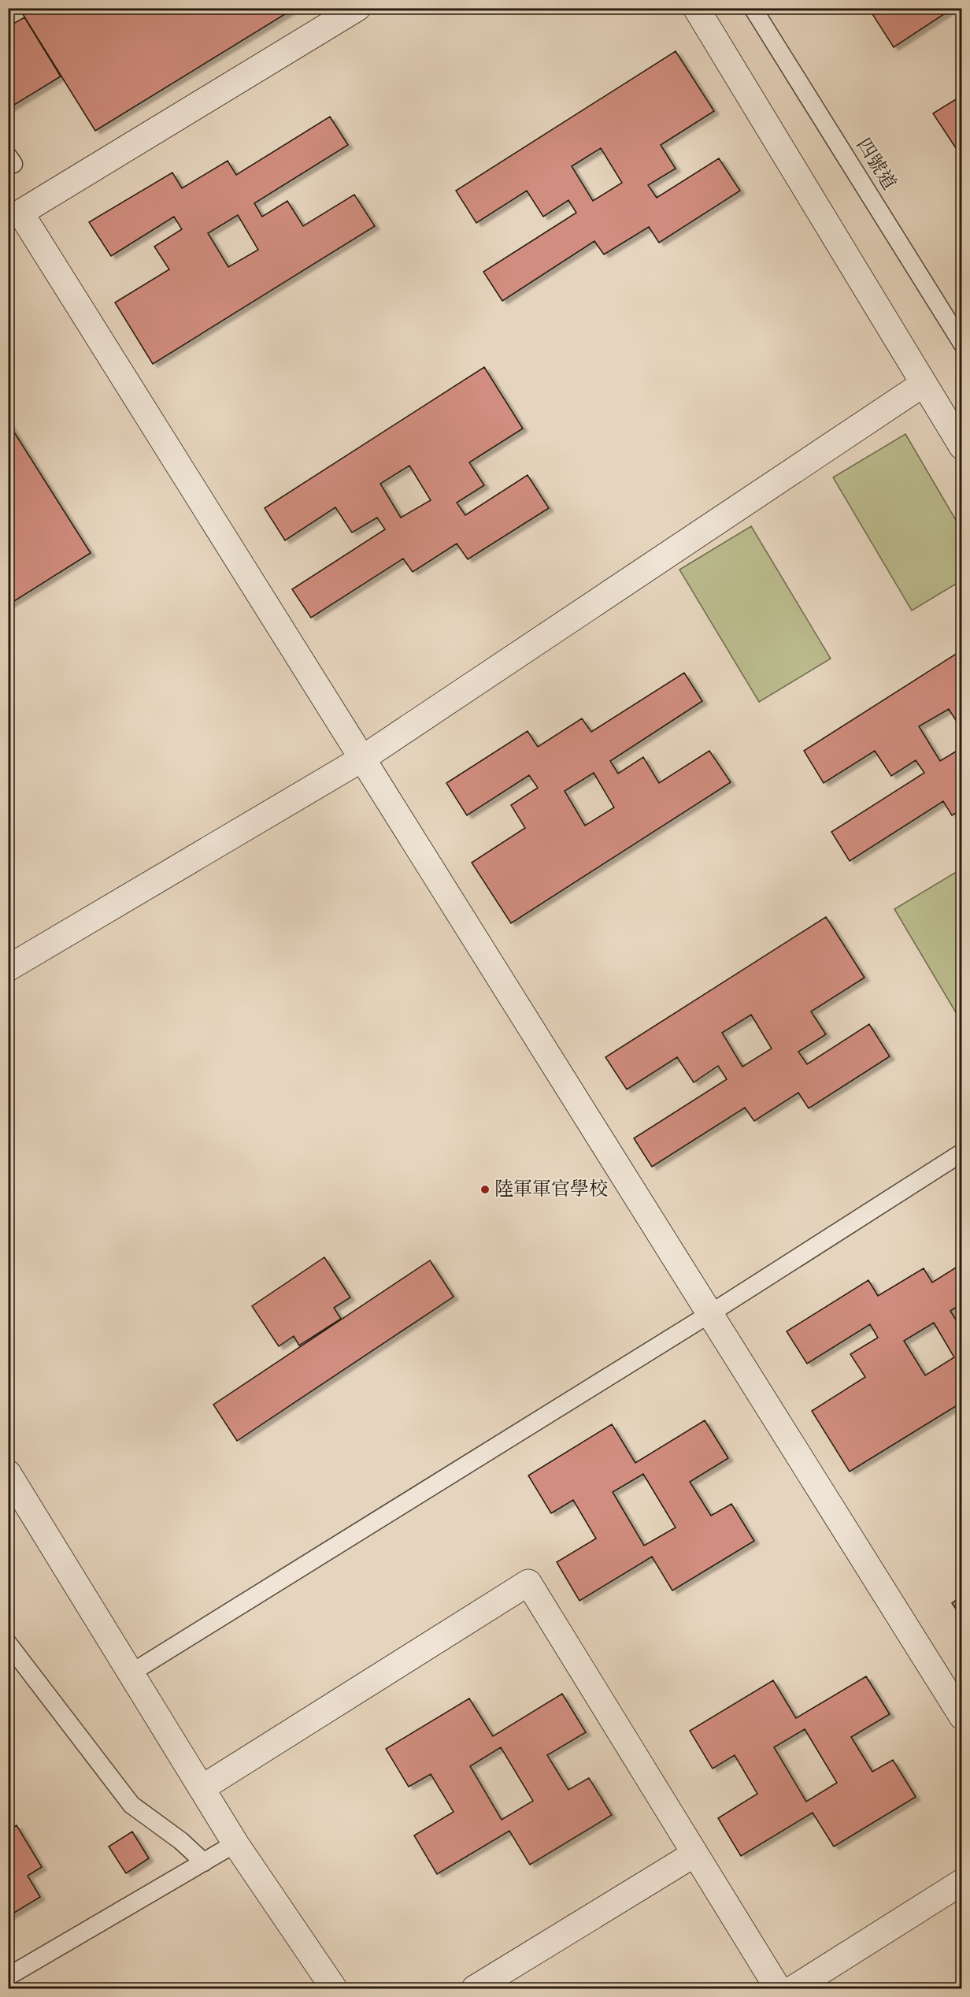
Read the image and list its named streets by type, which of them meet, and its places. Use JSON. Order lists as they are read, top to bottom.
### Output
{
  "streets": {
    "lane": ["四號道"]
  },
  "places": ["陸軍軍官學校"]
}
